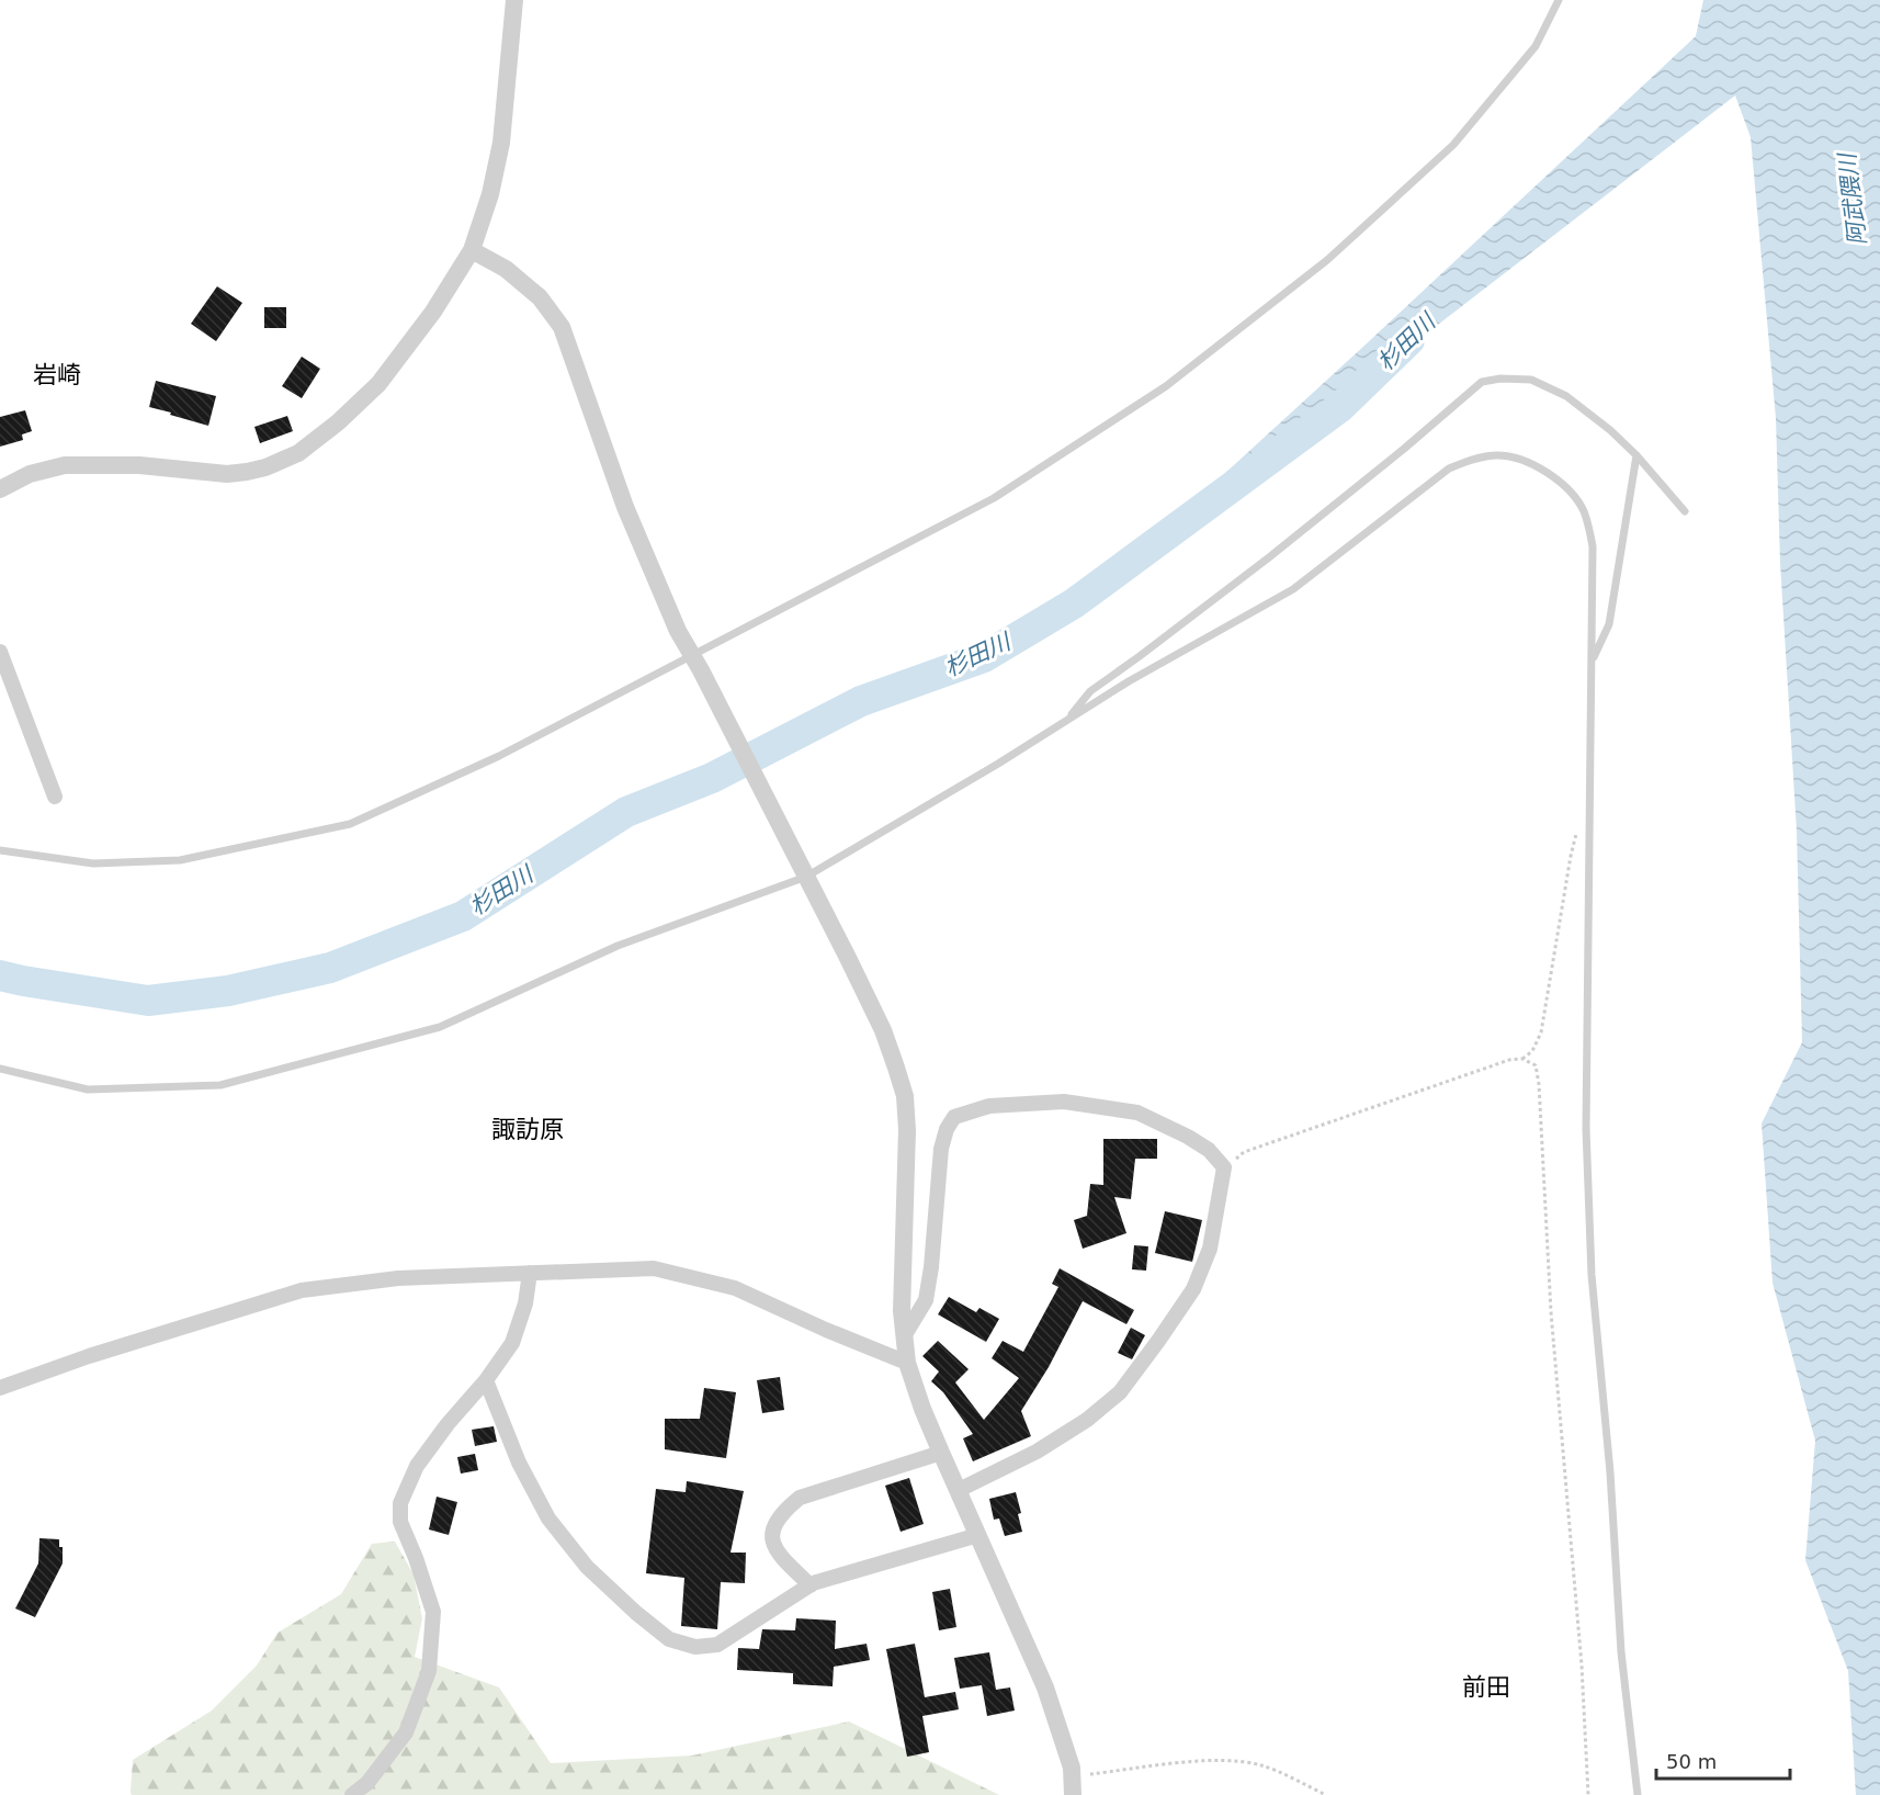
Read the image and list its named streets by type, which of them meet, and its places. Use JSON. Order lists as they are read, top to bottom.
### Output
{
  "districts": ["岩崎", "諏訪原", "前田"],
  "water": ["阿武隈川", "杉田川"],
  "scale_bar": "50 m"
}
